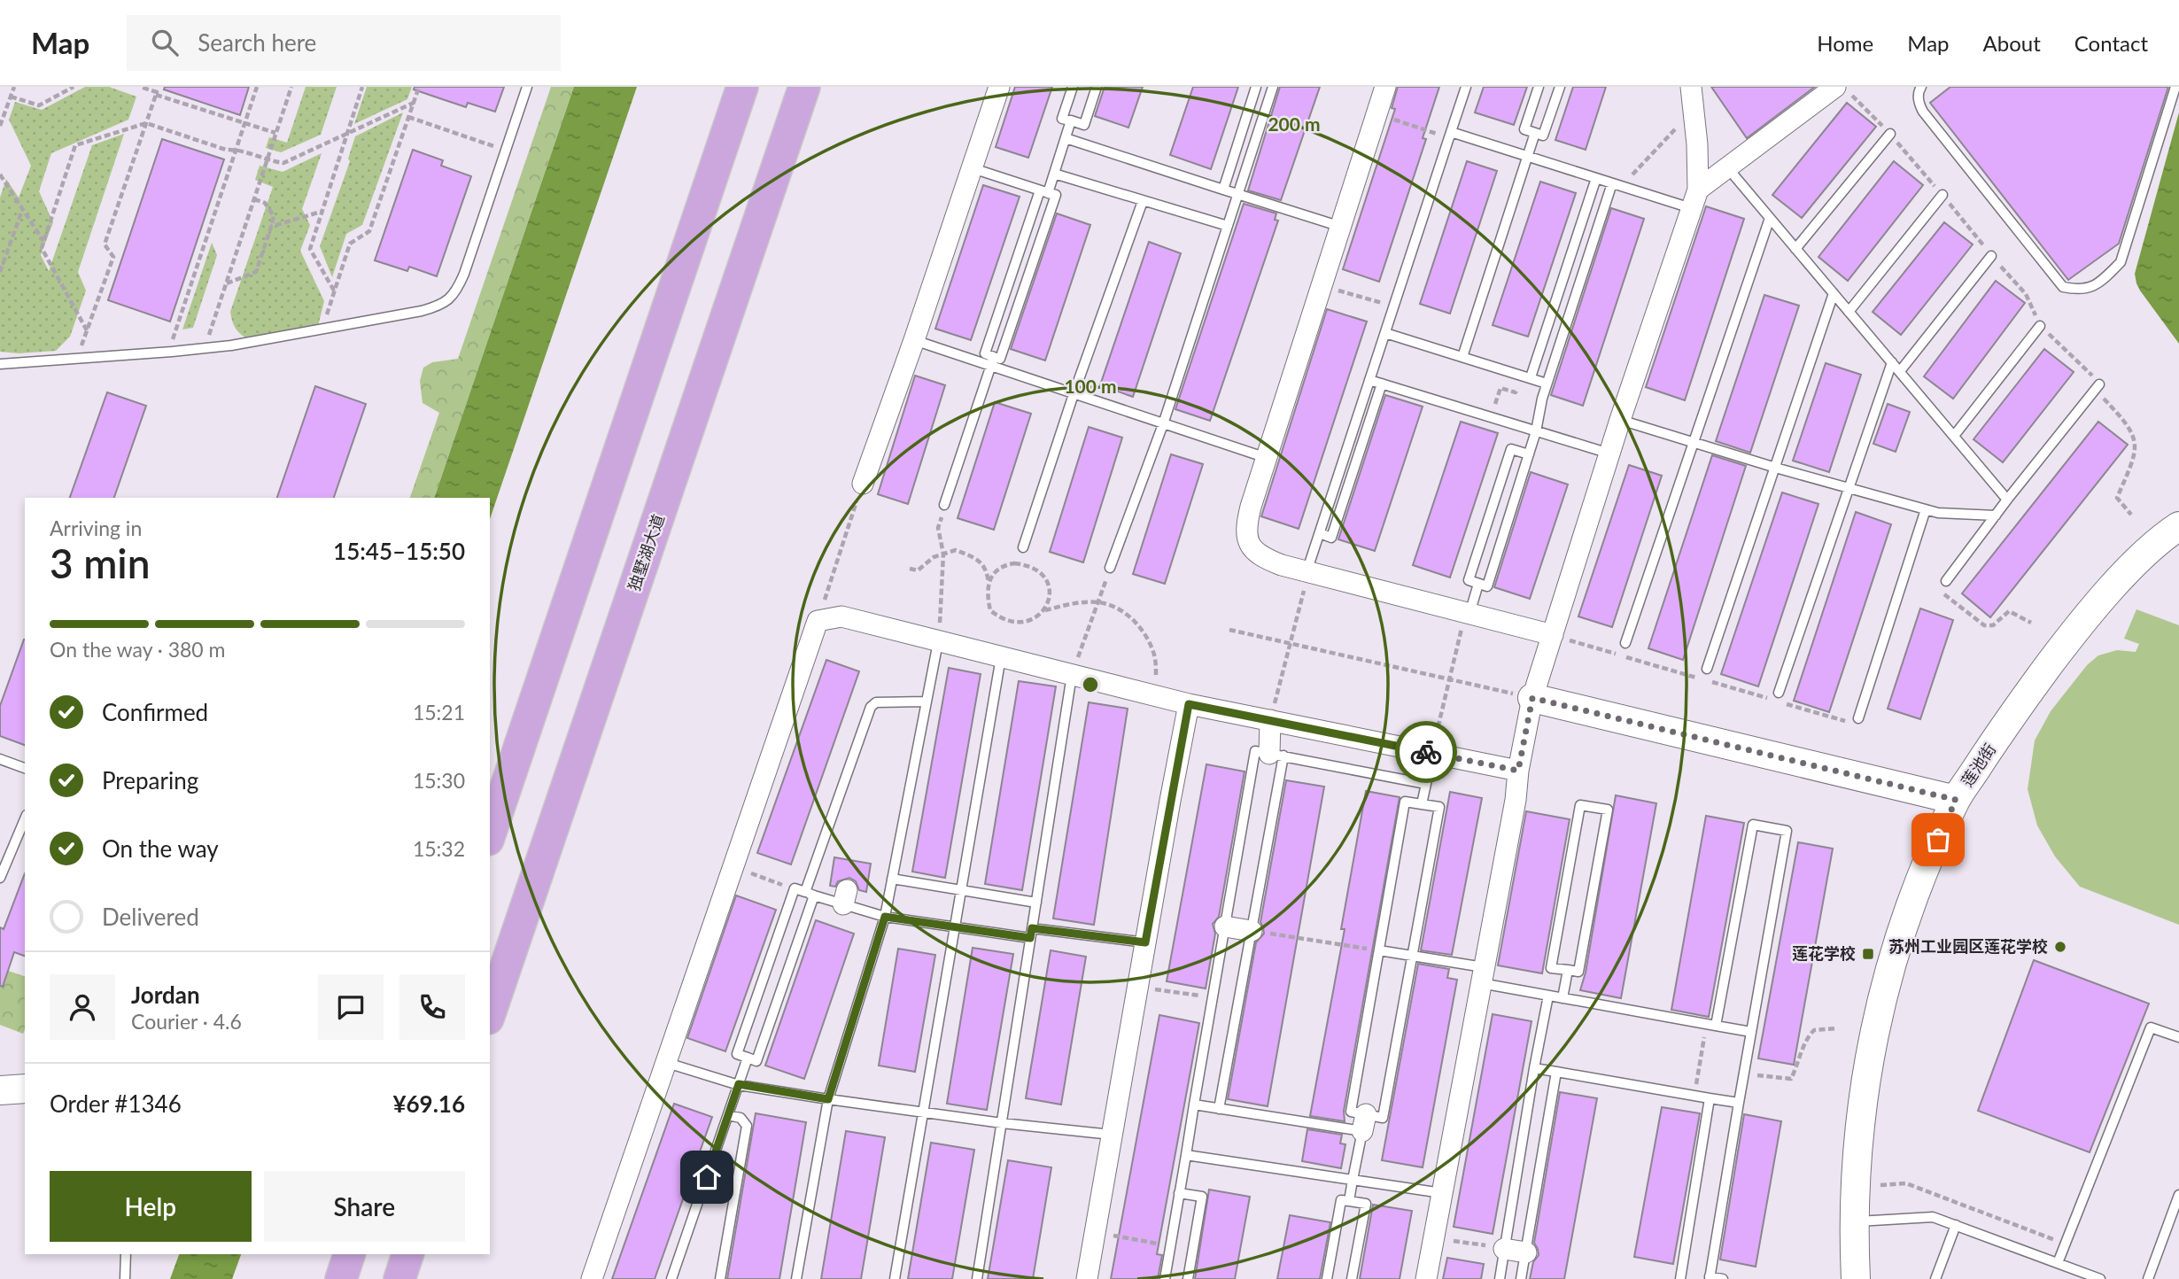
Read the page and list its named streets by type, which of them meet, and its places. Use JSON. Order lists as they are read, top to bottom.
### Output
{
  "streets": {
    "main road": ["独墅湖大道", "莲池街"]
  },
  "places": {
    "other": ["苏州工业园区莲花学校"],
    "transit": ["莲花学校"]
  },
  "page": {
    "header": "Map",
    "search": "Search here",
    "nav": [
      "Home",
      "Map",
      "About",
      "Contact"
    ],
    "heading": ["3 min", "Arriving in", "15:45–15:50"],
    "panel": [
      "Jordan",
      "Courier · 4.6",
      "Order #1346",
      "¥69.16"
    ],
    "bar": "On the way · 380 m",
    "list": [
      ["Confirmed", "15:21"],
      ["Preparing", "15:30"],
      ["On the way", "15:32"],
      "Delivered"
    ],
    "buttons": ["Help", "Share"]
  },
  "rings": ["200 m", "100 m"]
}
